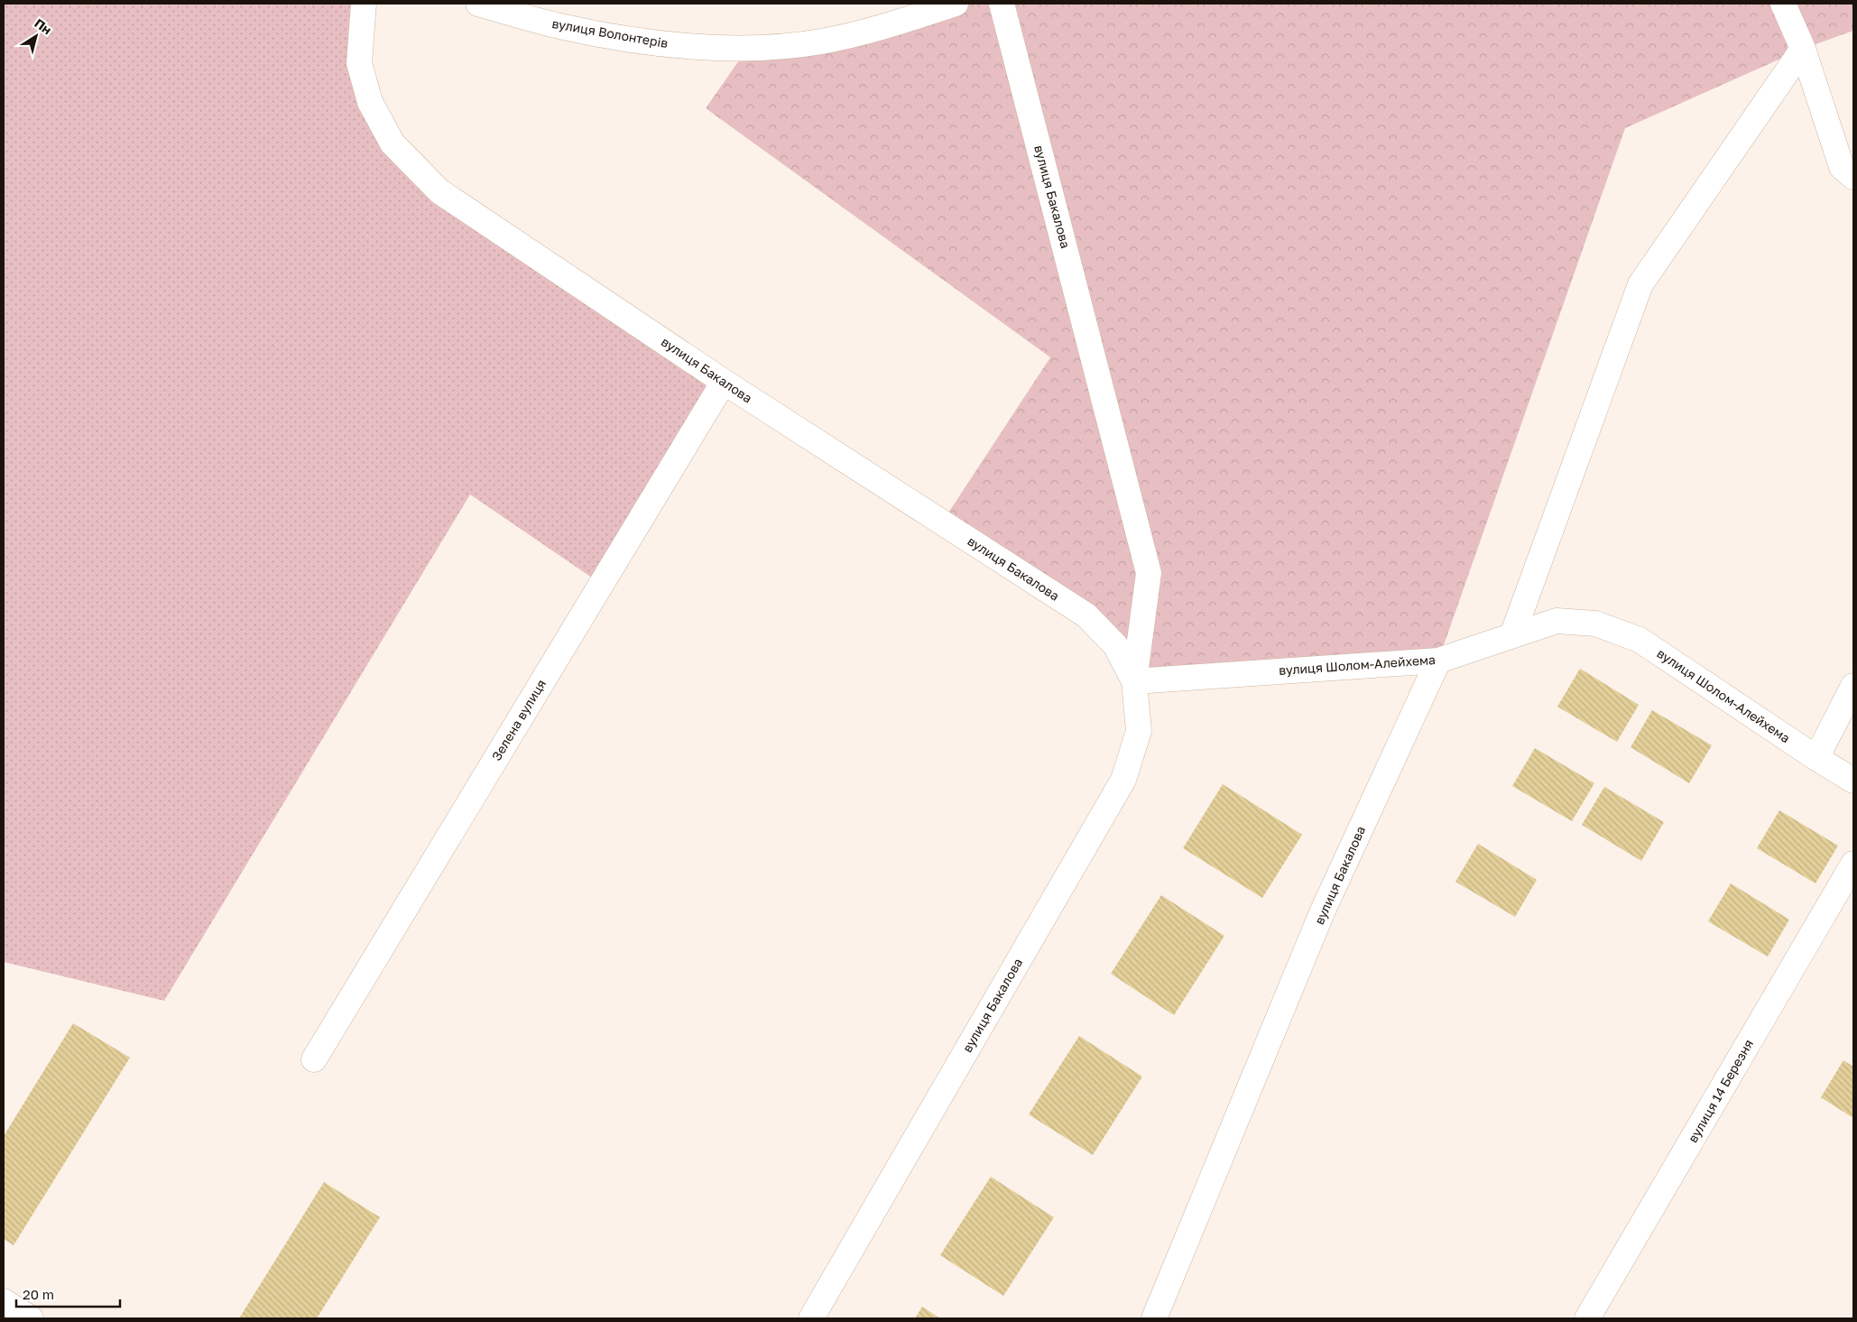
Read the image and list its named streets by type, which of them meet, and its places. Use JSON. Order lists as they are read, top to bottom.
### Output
{
  "streets": {
    "street": [
      "вулиця Волонтерів",
      "вулиця Бакалова",
      "вулиця Шолом-Алейхема",
      "Зелена вулиця",
      "вулиця 14 Березня"
    ]
  },
  "crossings": [
    ["вулиця Бакалова", "вулиця Шолом-Алейхема"],
    ["вулиця Бакалова", "Зелена вулиця"]
  ],
  "scale_bar": "20 m",
  "north": "top right"
}
